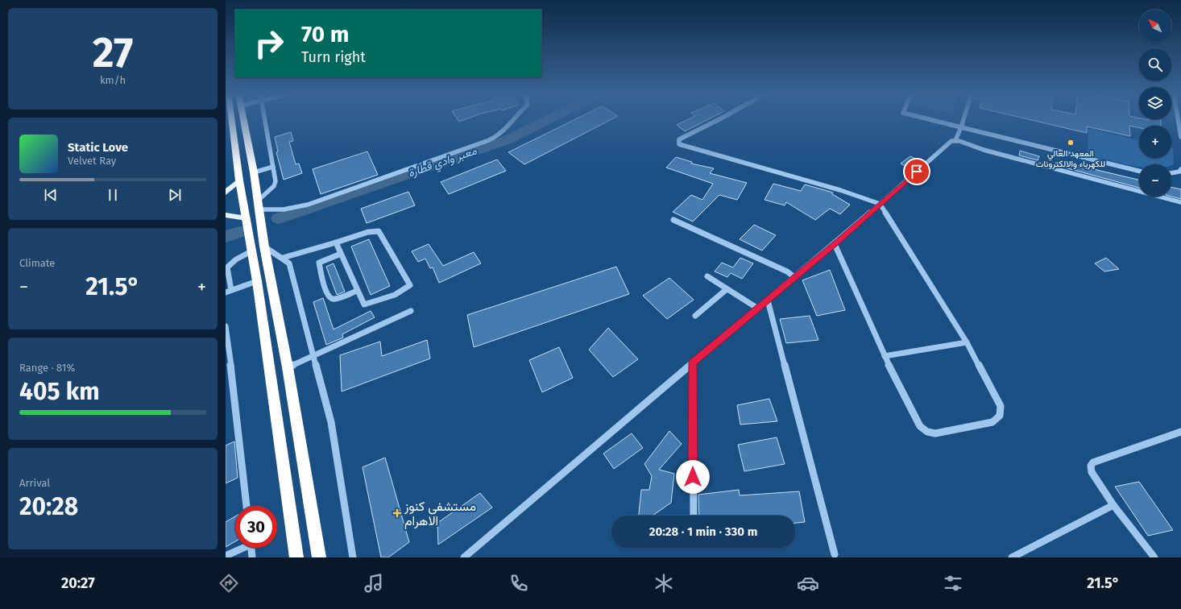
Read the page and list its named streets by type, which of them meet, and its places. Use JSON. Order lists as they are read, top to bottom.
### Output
{
  "water": ["معبر وادي قطّارة"],
  "places": {
    "other": ["المعهد العالي للكهرباء والالكترونات"],
    "health": ["مستشفى كنوز الاهرام"]
  },
  "north": "top left",
  "page": {
    "tile": [
      ["27", "km/h"],
      "Climate",
      ["Range · 81%", "405 km"],
      ["Arrival", "20:28"]
    ],
    "map_buttons": ["+", "−"],
    "turn": ["70 m", "Turn right"],
    "song": ["Static Love", "Velvet Ray"],
    "heat": ["−", "21.5°", "+"],
    "limit": "30",
    "trip": "20:28 · 1 min · 330 m",
    "tabs": ["20:27", "21.5°"]
  }
}
